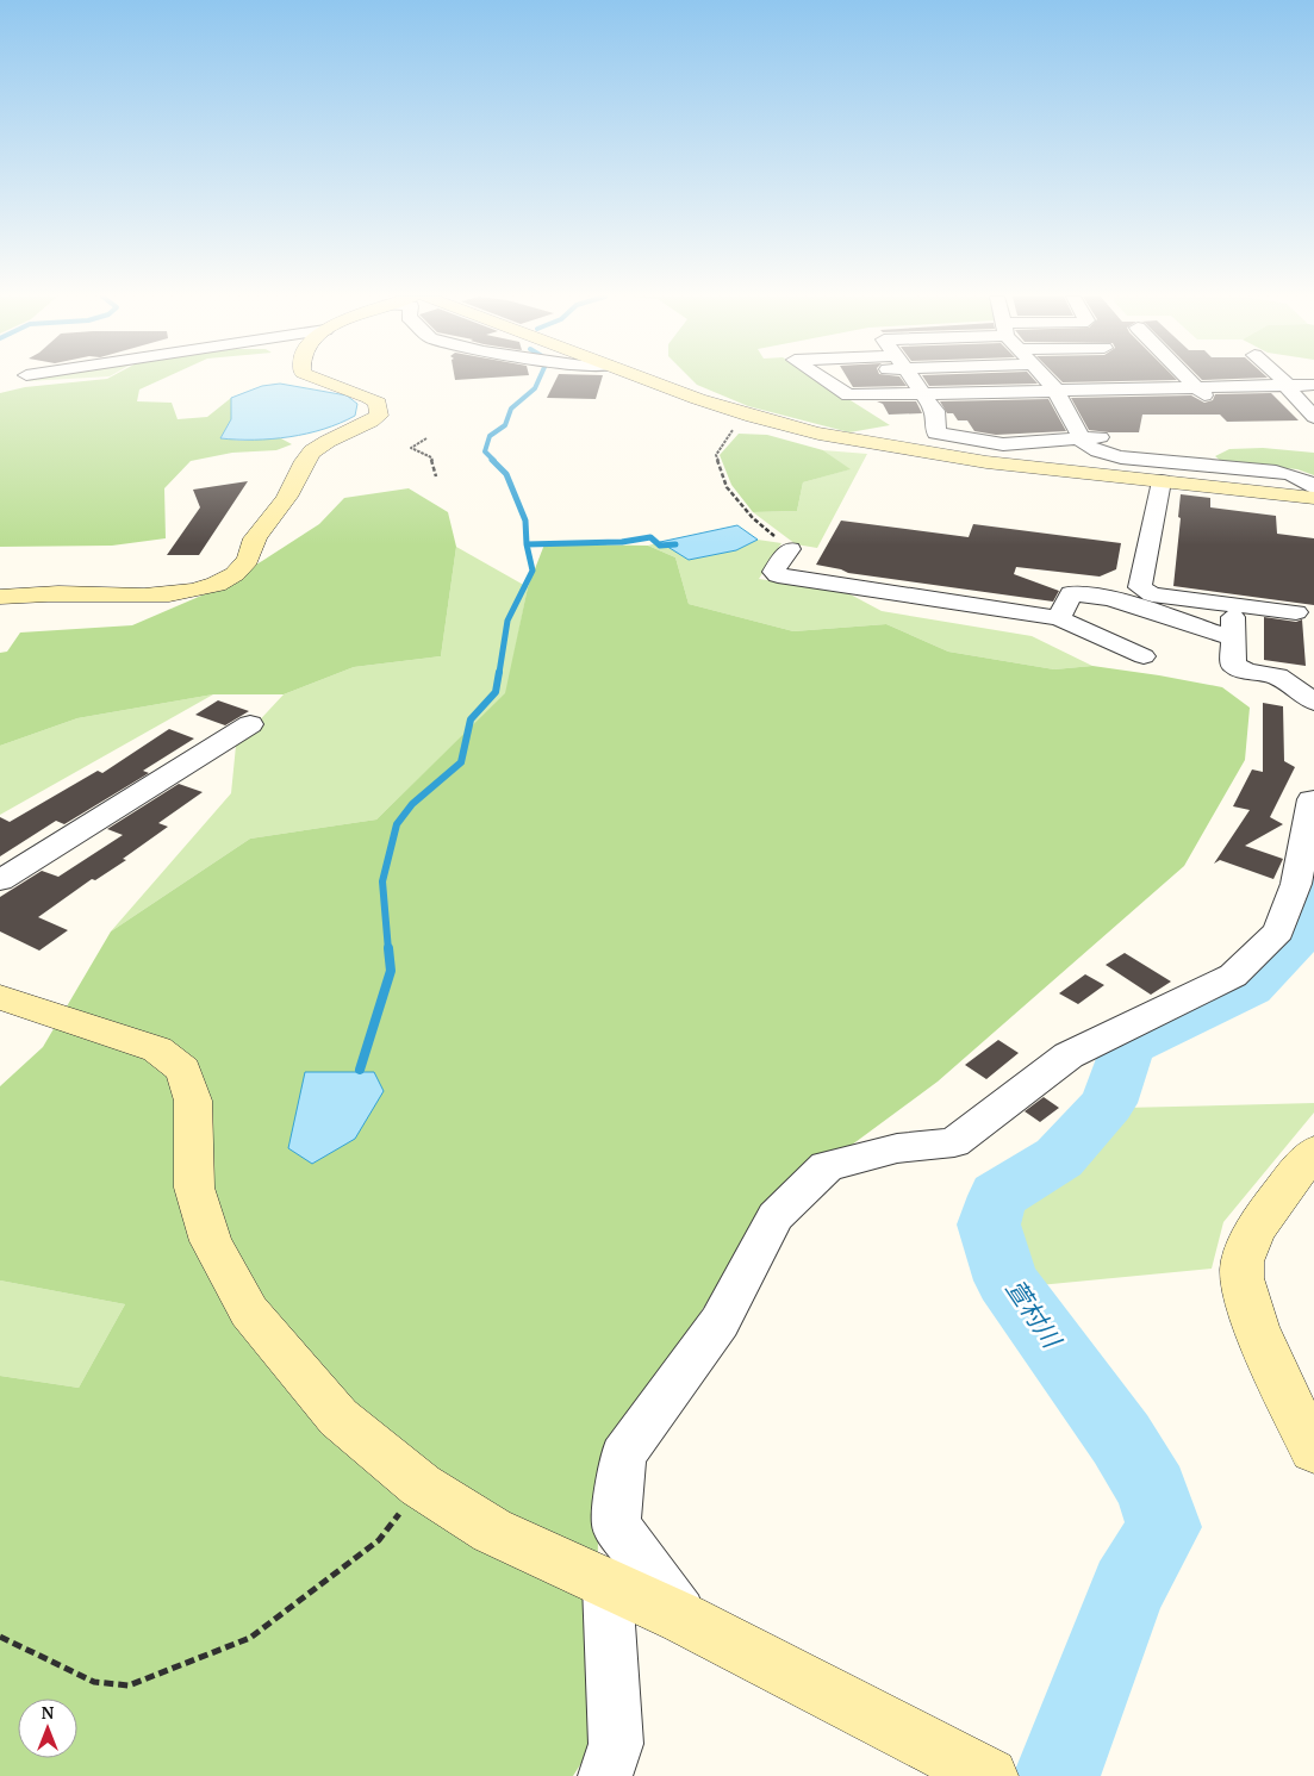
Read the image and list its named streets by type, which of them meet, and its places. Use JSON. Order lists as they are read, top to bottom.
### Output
{
  "water": ["萱村川"],
  "north": "top"
}
